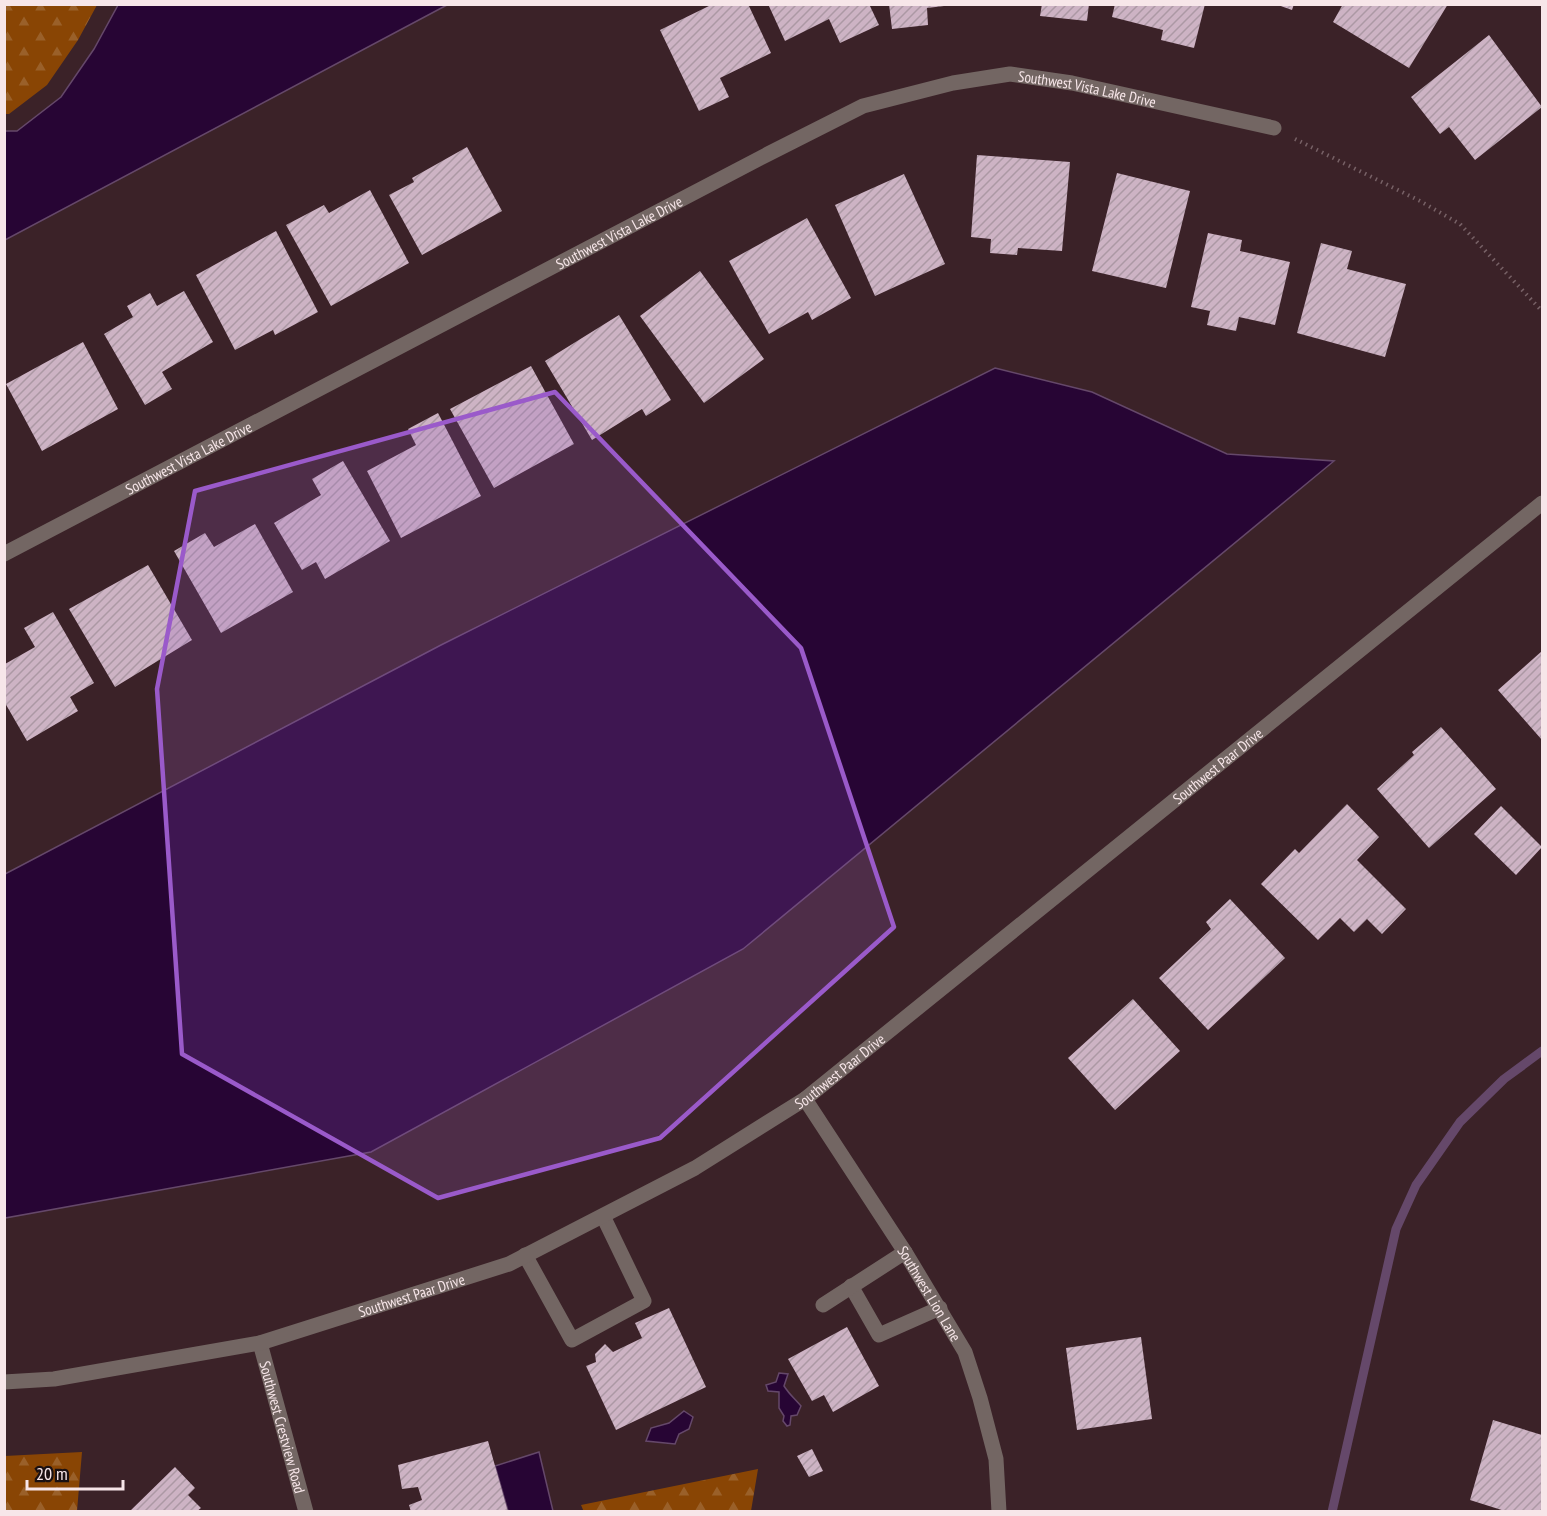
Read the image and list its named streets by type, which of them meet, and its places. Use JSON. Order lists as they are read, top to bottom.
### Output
{
  "streets": {
    "street": [
      "Southwest Vista Lake Drive",
      "Southwest Paar Drive",
      "Southwest Lion Lane",
      "Southwest Crestview Road"
    ]
  },
  "crossings": [
    ["Southwest Paar Drive", "Southwest Lion Lane"],
    ["Southwest Paar Drive", "Southwest Crestview Road"]
  ],
  "scale_bar": "20 m"
}
